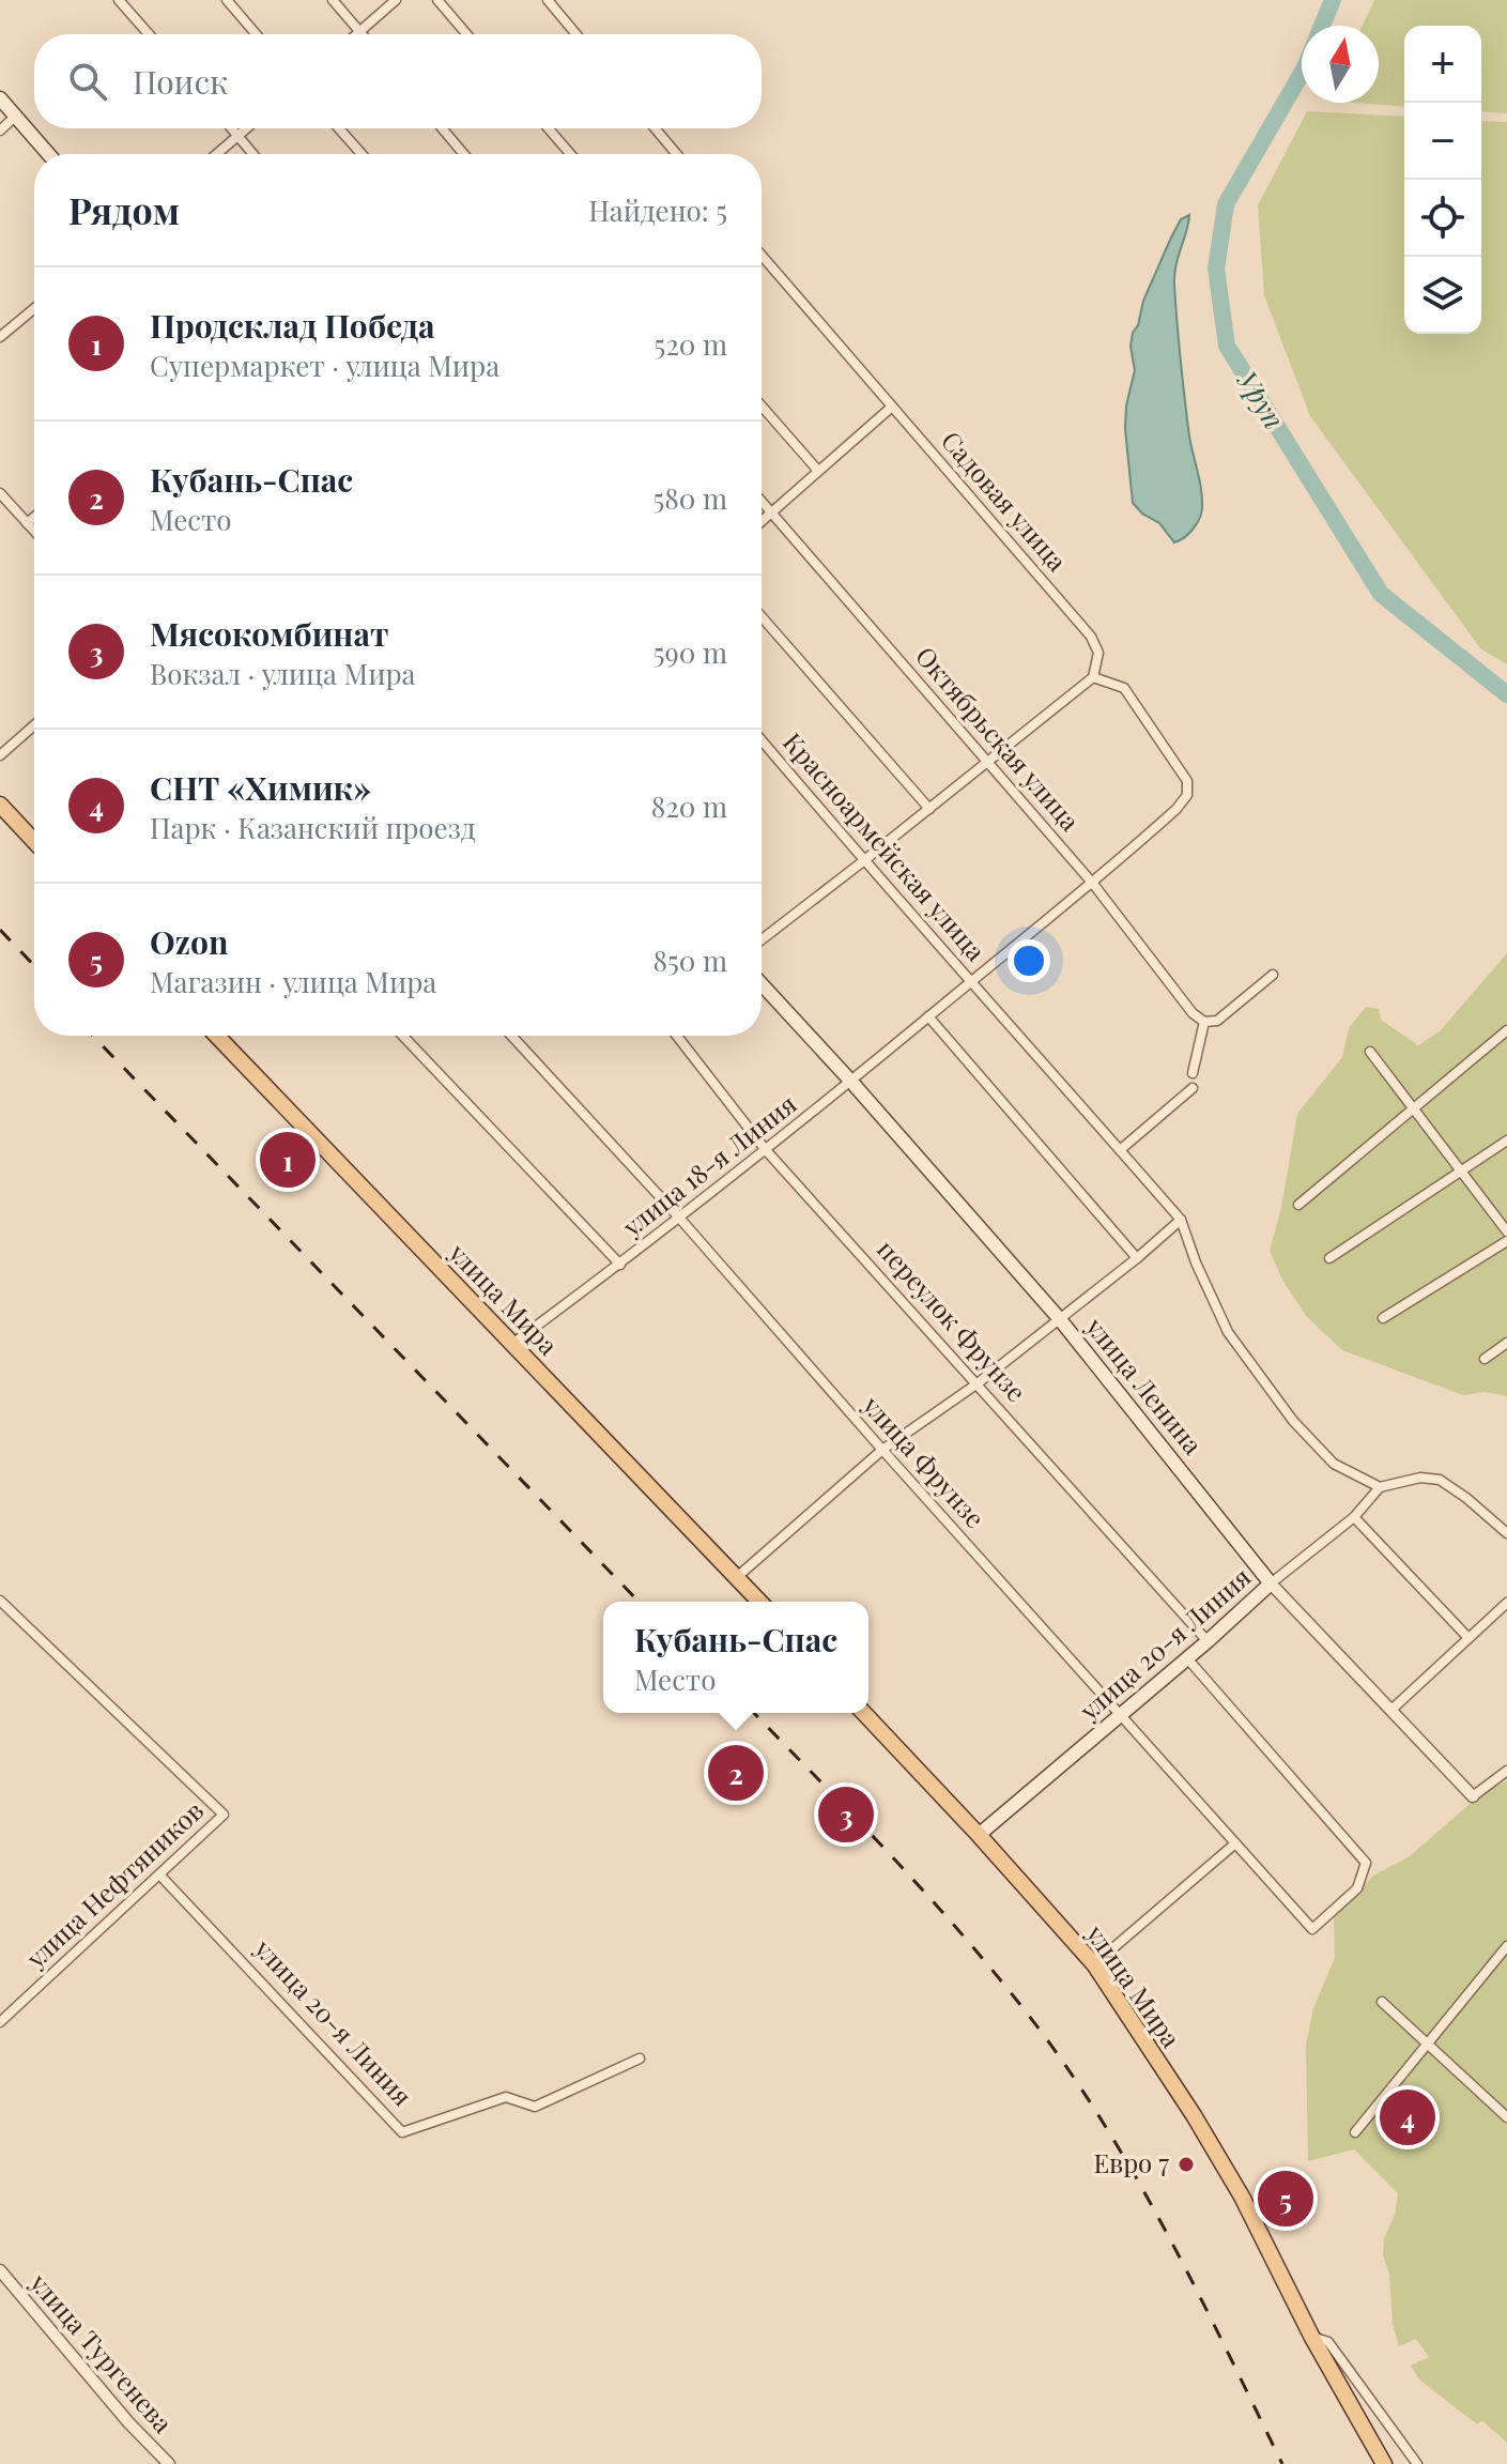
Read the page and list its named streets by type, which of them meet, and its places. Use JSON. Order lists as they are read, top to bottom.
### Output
{
  "streets": {
    "main road": ["улица Мира", "улица Ленина", "улица 20-я Линия"],
    "street": [
      "Садовая улица",
      "Октябрьская улица",
      "Красноармейская улица",
      "улица 18-я Линия",
      "переулок Фрунзе",
      "улица Фрунзе",
      "улица Нефтяников",
      "улица Тургенева"
    ]
  },
  "crossings": [
    ["Садовая улица", "улица 18-я Линия"],
    ["Октябрьская улица", "улица 18-я Линия"],
    ["Красноармейская улица", "улица 18-я Линия"],
    ["Красноармейская улица", "улица 20-я Линия"],
    ["улица 18-я Линия", "улица Мира"],
    ["улица 18-я Линия", "переулок Фрунзе"],
    ["улица 18-я Линия", "улица Ленина"],
    ["улица 18-я Линия", "улица Фрунзе"],
    ["улица Мира", "улица 20-я Линия"],
    ["переулок Фрунзе", "улица 20-я Линия"],
    ["улица Ленина", "улица 20-я Линия"],
    ["улица Фрунзе", "улица 20-я Линия"],
    ["улица 20-я Линия", "улица Нефтяников"]
  ],
  "water": ["Уруп"],
  "places": ["Евро 7"],
  "north": "top",
  "page": {
    "map_buttons": ["+", "−"],
    "search": "Поиск",
    "heading": ["Рядом", "Найдено: 5"],
    "list": [
      {
        "mark": "1",
        "name": "Продсклад Победа",
        "note": "Супермаркет · улица Мира",
        "value": "520 m"
      },
      {
        "mark": "2",
        "name": "Кубань-Спас",
        "note": "Место",
        "value": "580 m"
      },
      {
        "mark": "3",
        "name": "Мясокомбинат",
        "note": "Вокзал · улица Мира",
        "value": "590 m"
      },
      {
        "mark": "4",
        "name": "СНТ «Химик»",
        "note": "Парк · Казанский проезд",
        "value": "820 m"
      },
      {
        "mark": "5",
        "name": "Ozon",
        "note": "Магазин · улица Мира",
        "value": "850 m"
      }
    ],
    "pins": [
      "1",
      "2",
      "3",
      "4",
      "5"
    ],
    "popup": ["Кубань-Спас", "Место"]
  }
}
